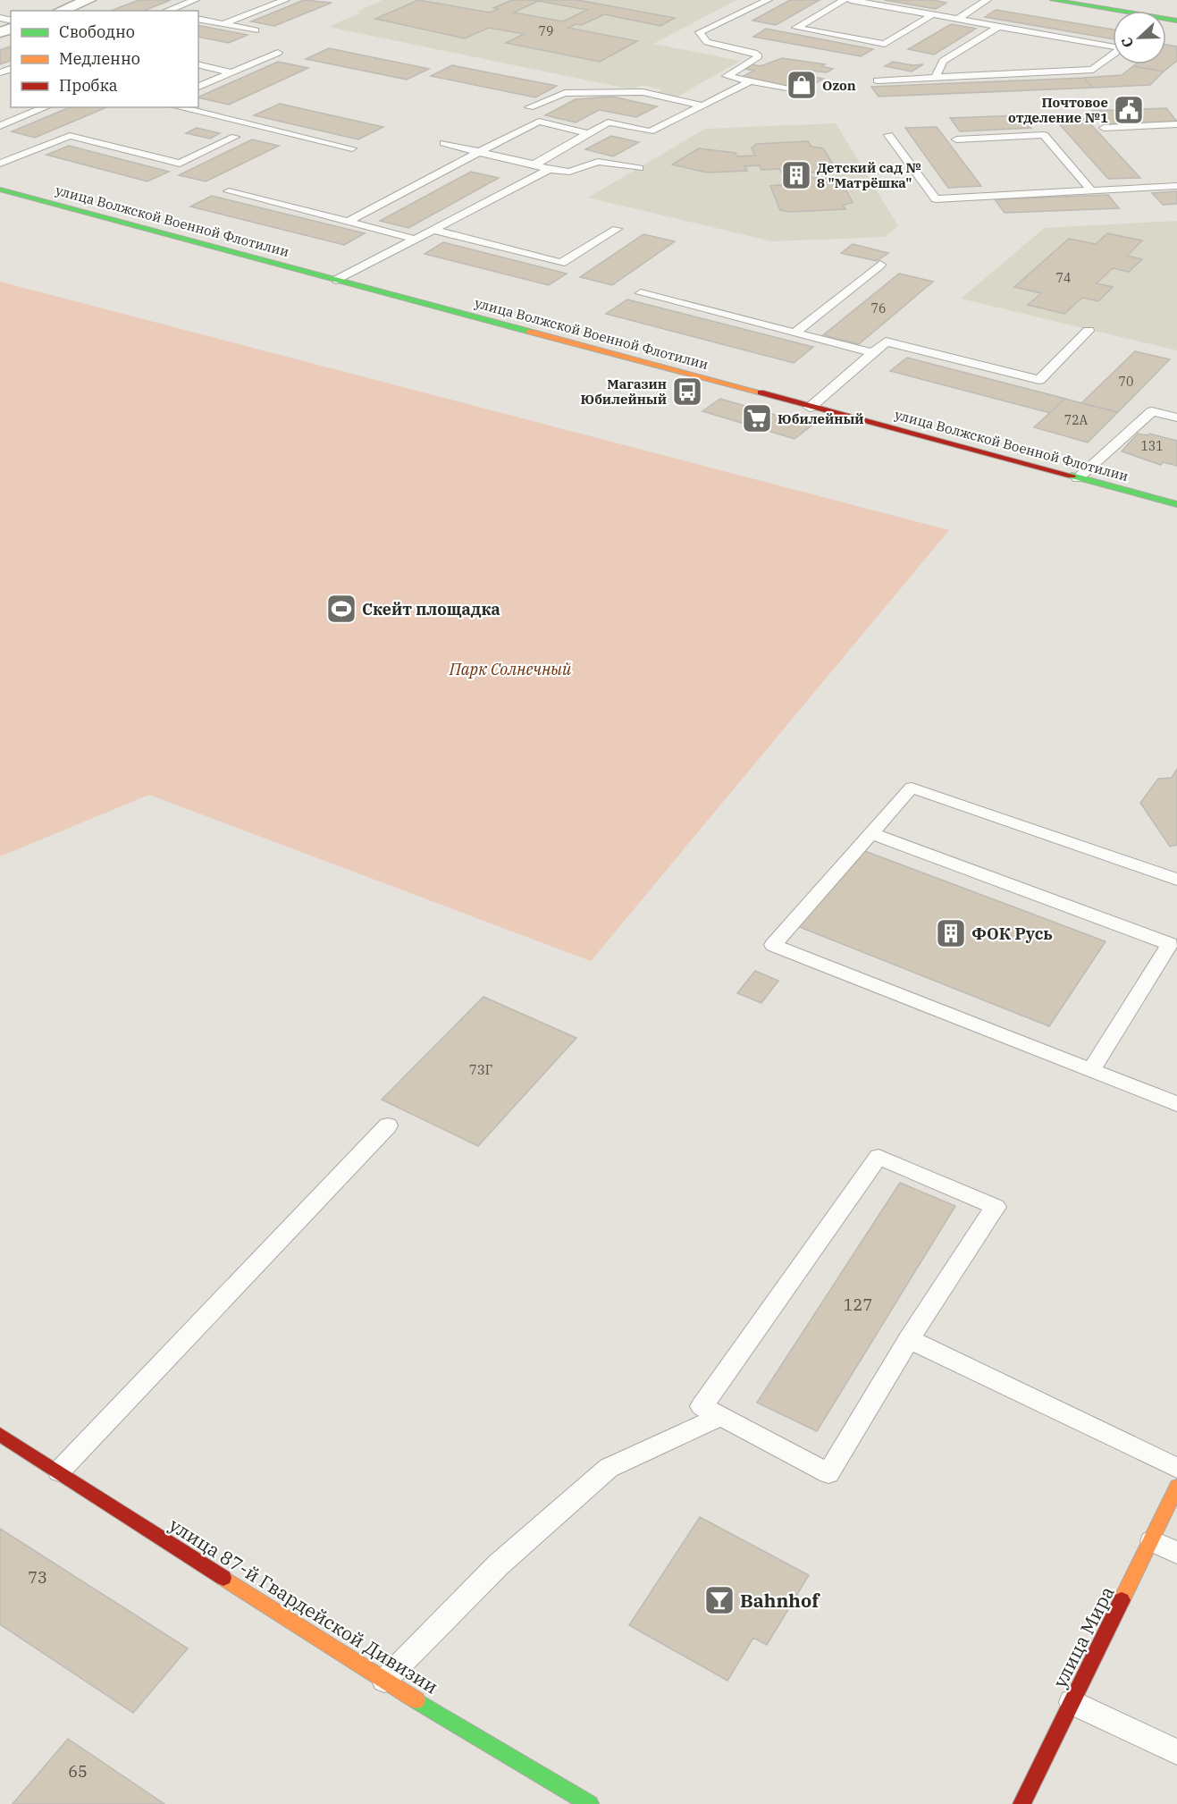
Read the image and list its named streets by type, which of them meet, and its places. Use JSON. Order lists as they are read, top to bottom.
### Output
{
  "streets": {
    "street": ["улица Волжской Военной Флотилии", "улица 87-й Гвардейской Дивизии", "улица Мира"]
  },
  "parks": ["Парк Солнечный"],
  "places": {
    "shop": ["Ozon"],
    "public building": ["Почтовое отделение №1"],
    "building": ["Детский сад № 8 \"Матрёшка\"", "ФОК Русь"],
    "bus stop": ["Магазин Юбилейный"],
    "supermarket": ["Юбилейный"],
    "sports": ["Скейт площадка"],
    "bar": ["Bahnhof"]
  },
  "house_numbers": [
    "79",
    "74",
    "76",
    "70",
    "72А",
    "131",
    "73Г",
    "127",
    "73",
    "65"
  ],
  "legend": ["Свободно", "Медленно", "Пробка"],
  "north": "left"
}
